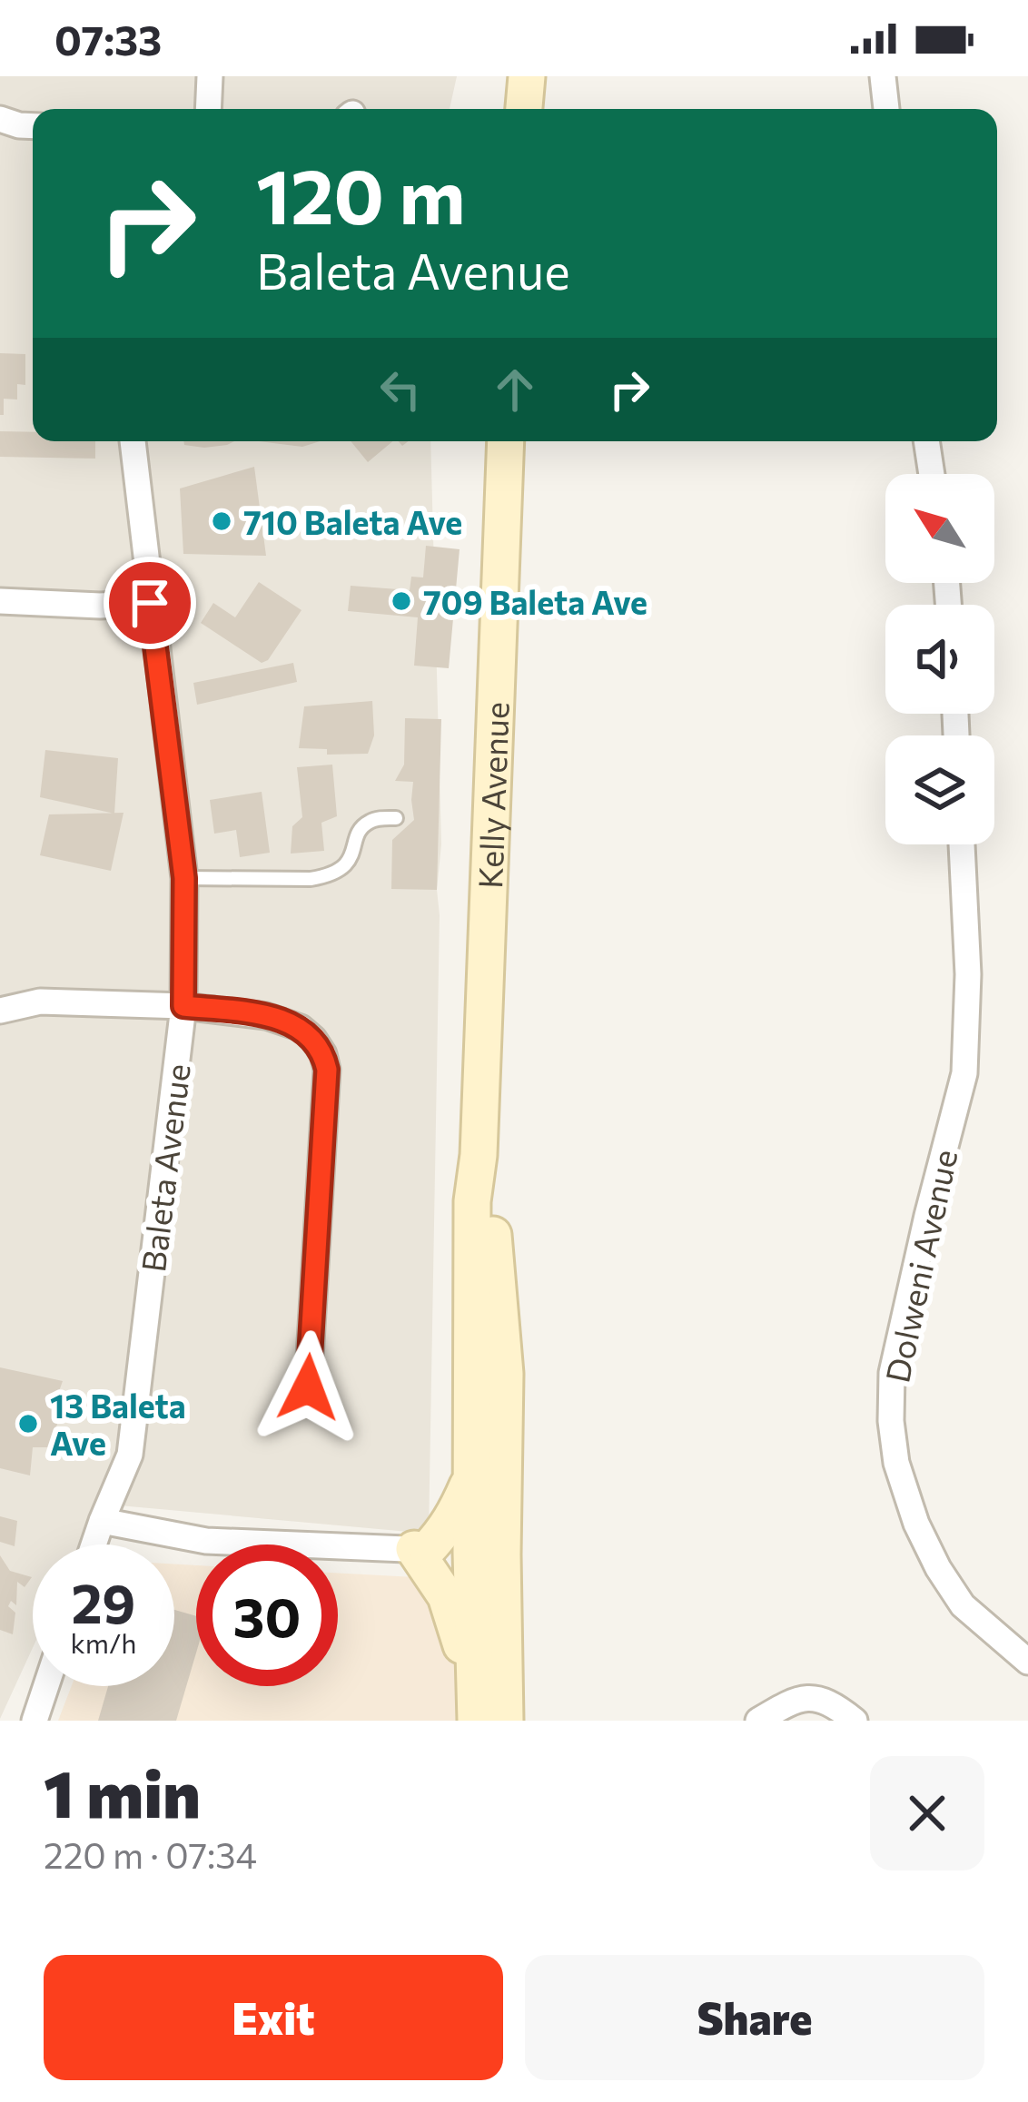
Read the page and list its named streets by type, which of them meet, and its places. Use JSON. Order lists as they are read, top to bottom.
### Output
{
  "streets": {
    "street": ["Kelly Avenue", "Baleta Avenue", "Dolweni Avenue"]
  },
  "places": ["710 Baleta Ave", "709 Baleta Ave", "13 Baleta Ave"],
  "north": "top left",
  "page": {
    "status": "07:33",
    "turn": ["120 m", "Baleta Avenue"],
    "speed": "29 km/h",
    "limit": "30",
    "heading": ["1 min", "220 m · 07:34"],
    "buttons": ["Exit", "Share"]
  }
}
